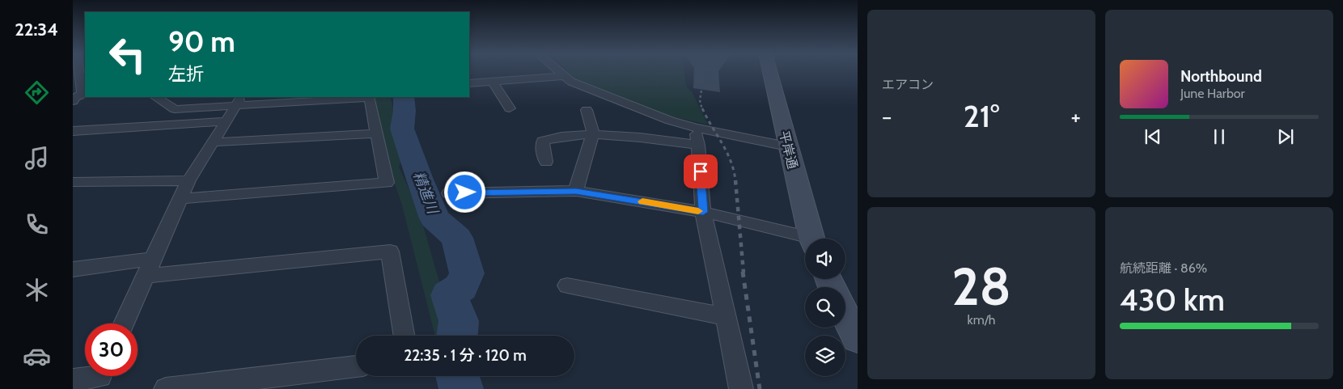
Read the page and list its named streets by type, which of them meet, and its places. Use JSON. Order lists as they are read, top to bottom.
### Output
{
  "streets": {
    "street": ["平岸通"]
  },
  "water": ["精進川"],
  "page": {
    "tabs": "22:34",
    "tile": [
      "エアコン",
      ["28", "km/h"],
      ["航続距離 · 86%", "430 km"]
    ],
    "turn": ["90 m", "左折"],
    "song": ["Northbound", "June Harbor"],
    "heat": ["−", "21°", "+"],
    "limit": "30",
    "trip": "22:35 · 1 分 · 120 m"
  }
}
